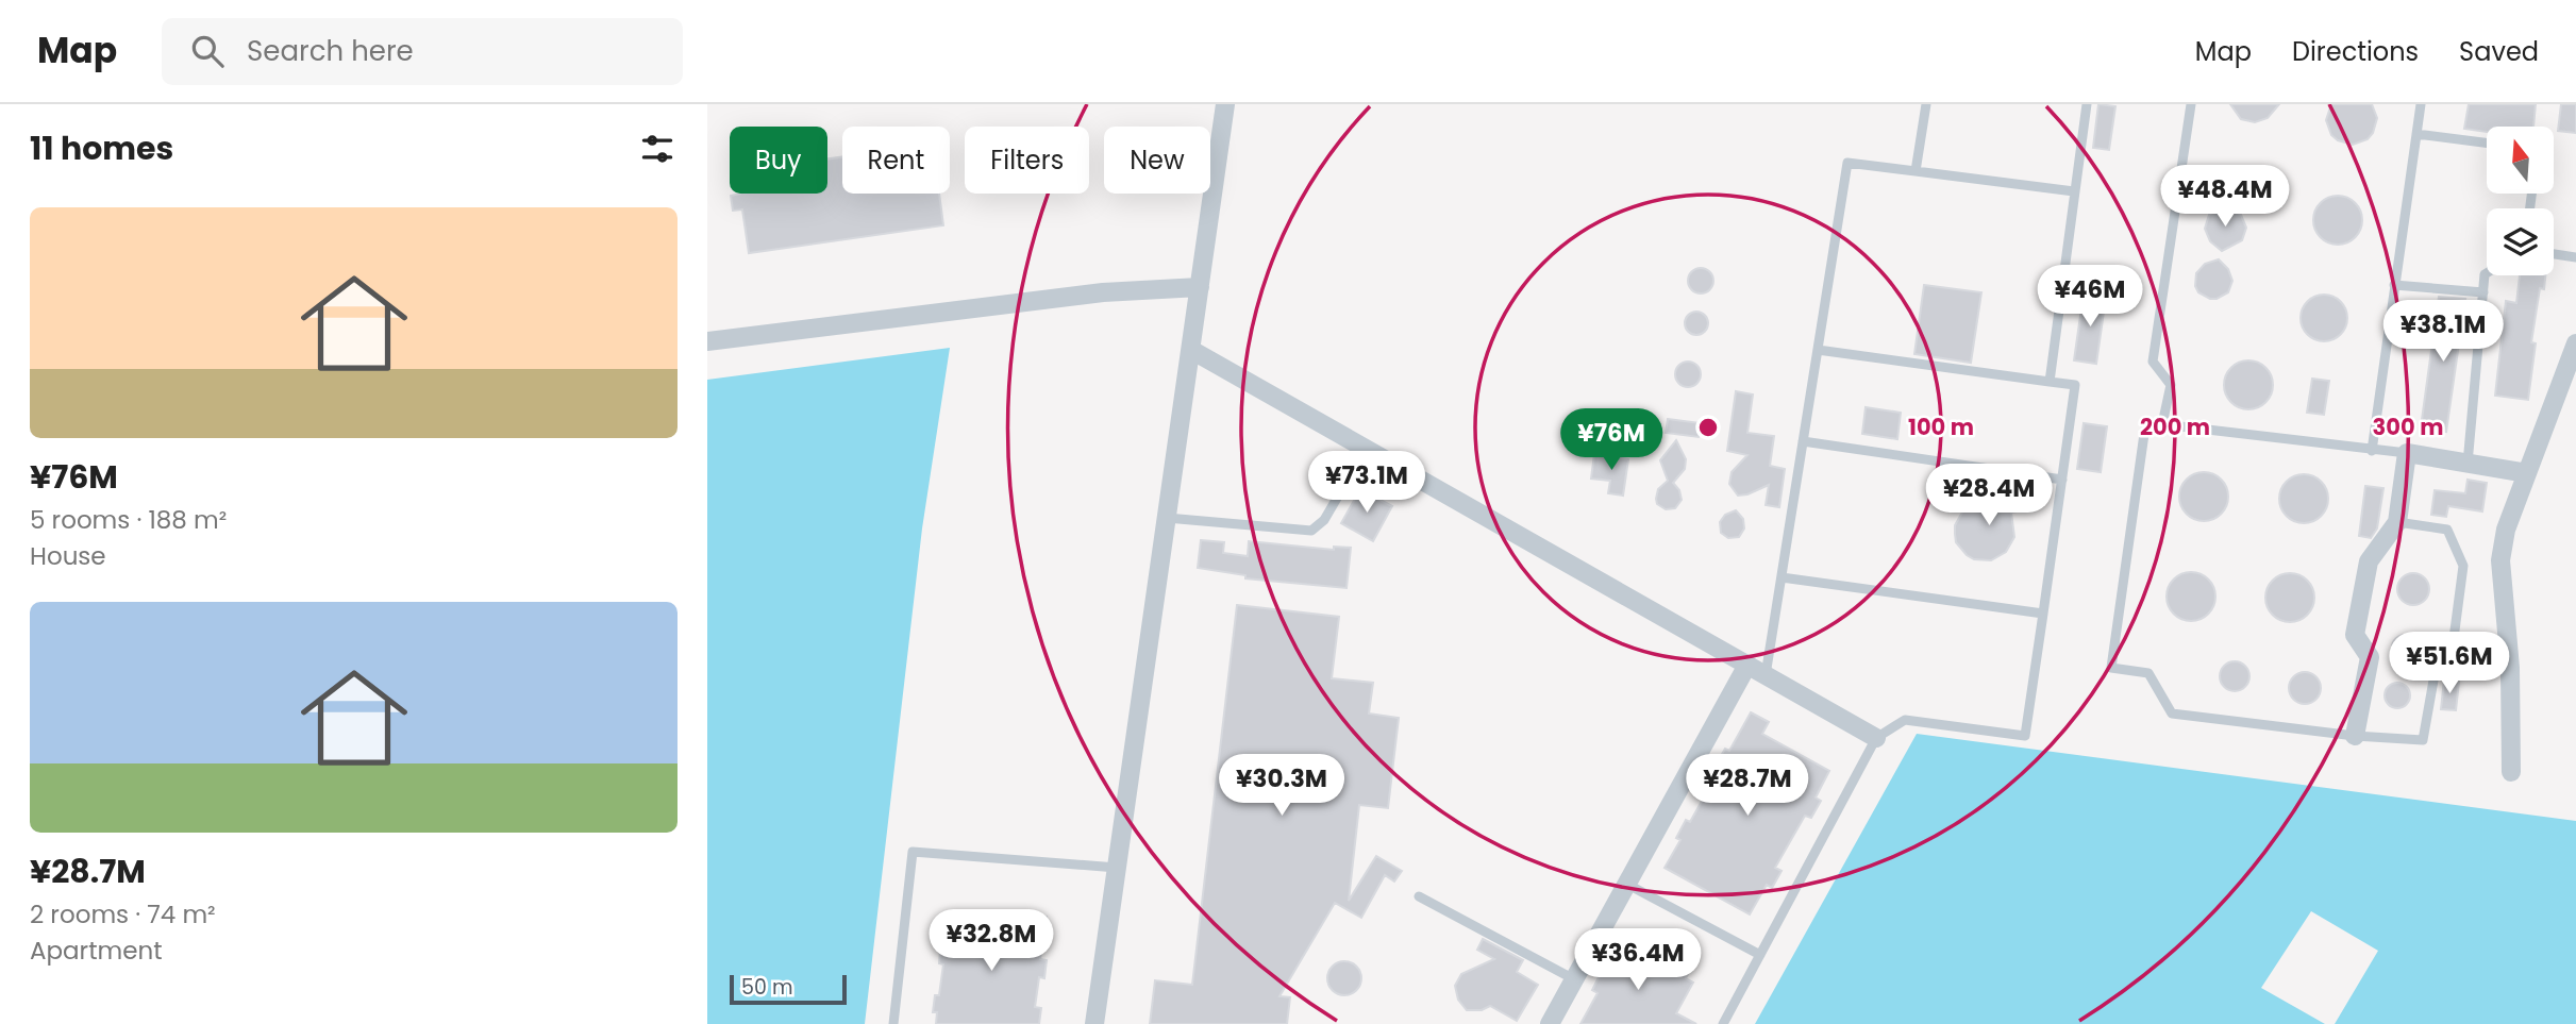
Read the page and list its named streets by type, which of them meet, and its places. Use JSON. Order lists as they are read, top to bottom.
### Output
{
  "scale_bar": "50 m",
  "north": "top",
  "page": {
    "header": "Map",
    "search": "Search here",
    "nav": ["Map", "Directions", "Saved"],
    "heading": "11 homes",
    "chip": [
      "Buy",
      "Rent",
      "Filters",
      "New"
    ],
    "price": [
      "¥48.4M",
      "¥46M",
      "¥38.1M",
      "¥76M",
      "¥73.1M",
      "¥28.4M",
      "¥51.6M",
      "¥30.3M",
      "¥28.7M",
      "¥32.8M",
      "¥36.4M"
    ],
    "list": [
      {
        "name": "¥76M",
        "note": "5 rooms · 188 m² · House"
      },
      {
        "name": "¥28.7M",
        "note": "2 rooms · 74 m² · Apartment"
      }
    ],
    "scale": "50 m"
  },
  "rings": ["100 m", "200 m", "300 m"]
}
